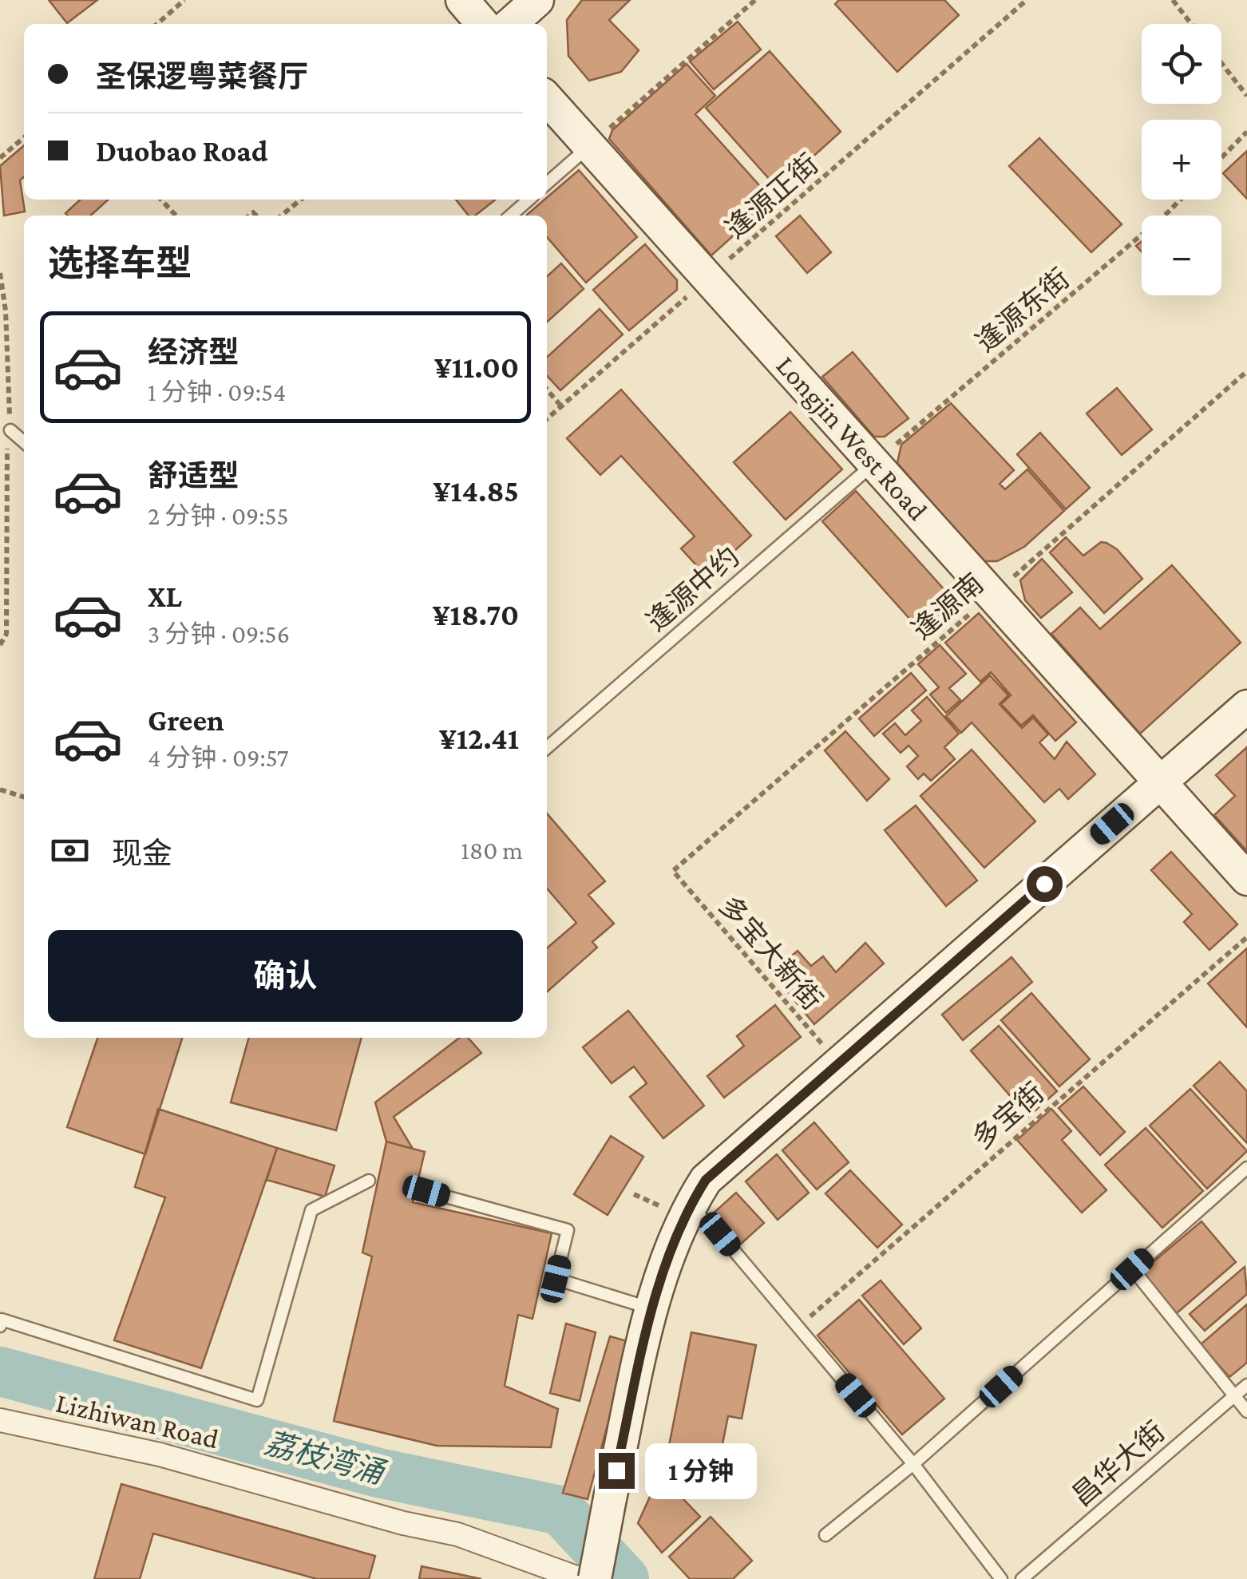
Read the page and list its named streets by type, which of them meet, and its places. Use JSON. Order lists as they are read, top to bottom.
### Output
{
  "streets": {
    "street": ["Longjin West Road", "Lizhiwan Road"],
    "lane": ["逢源中约", "昌华大街"],
    "path": [
      "逢源正街",
      "逢源东街",
      "逢源南",
      "多宝大新街",
      "多宝街"
    ]
  },
  "crossings": [
    ["逢源正街", "Longjin West Road"],
    ["逢源东街", "Longjin West Road"],
    ["逢源东街", "逢源中约"],
    ["Longjin West Road", "逢源中约"],
    ["Longjin West Road", "逢源南"],
    ["逢源南", "多宝大新街"]
  ],
  "water": ["荔枝湾涌"],
  "page": {
    "map_buttons": ["+", "−"],
    "banner": ["圣保逻粤菜餐厅", "Duobao Road"],
    "heading": "选择车型",
    "list": [
      {
        "name": "经济型",
        "note": "1 分钟 · 09:54",
        "value": "¥11.00"
      },
      {
        "name": "舒适型",
        "note": "2 分钟 · 09:55",
        "value": "¥14.85"
      },
      {
        "name": "XL",
        "note": "3 分钟 · 09:56",
        "value": "¥18.70"
      },
      {
        "name": "Green",
        "note": "4 分钟 · 09:57",
        "value": "¥12.41"
      }
    ],
    "pay": ["现金", "180 m"],
    "buttons": "确认",
    "bubble": "1 分钟"
  }
}
